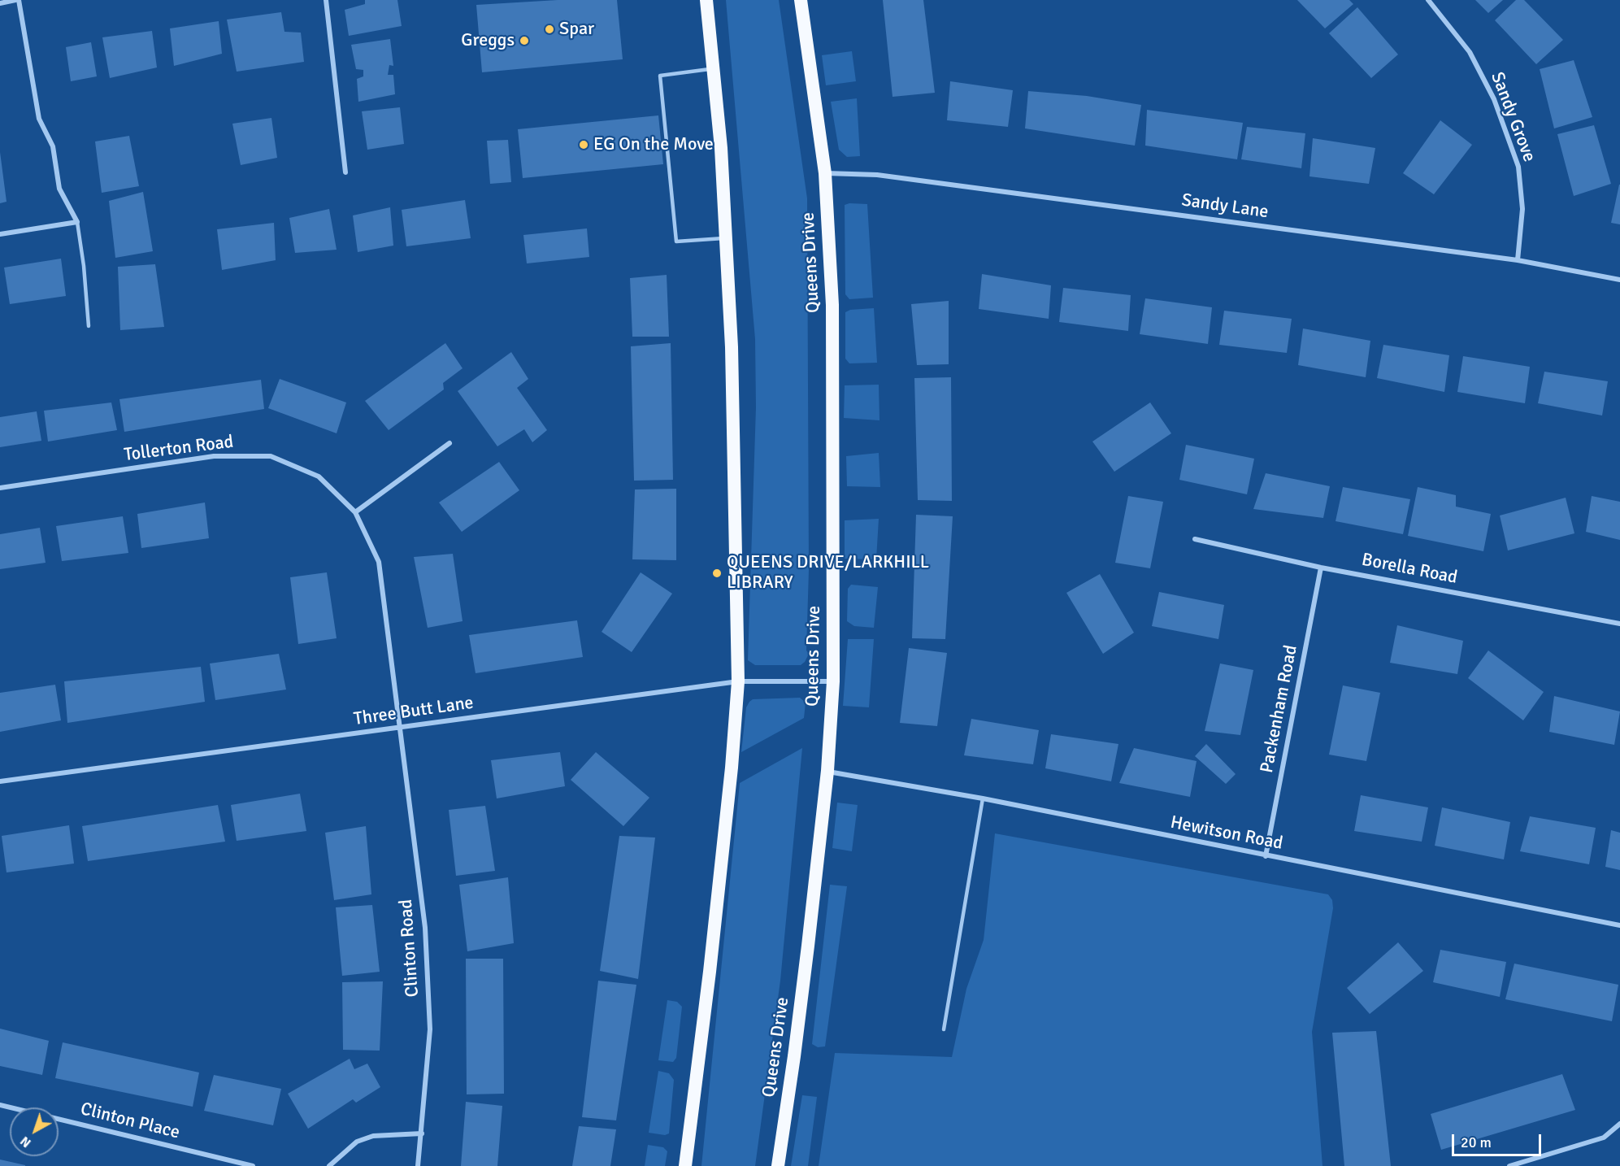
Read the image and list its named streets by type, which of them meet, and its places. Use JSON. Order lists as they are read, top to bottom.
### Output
{
  "streets": {
    "highway": ["Queens Drive"],
    "street": [
      "Sandy Grove",
      "Sandy Lane",
      "Tollerton Road",
      "Borella Road",
      "Packenham Road",
      "Three Butt Lane",
      "Hewitson Road",
      "Clinton Road",
      "Clinton Place"
    ]
  },
  "crossings": [
    ["Sandy Grove", "Sandy Lane"],
    ["Sandy Lane", "Queens Drive"],
    ["Queens Drive", "Three Butt Lane"],
    ["Queens Drive", "Hewitson Road"],
    ["Tollerton Road", "Three Butt Lane"],
    ["Tollerton Road", "Clinton Road"],
    ["Borella Road", "Packenham Road"],
    ["Packenham Road", "Hewitson Road"],
    ["Three Butt Lane", "Clinton Road"]
  ],
  "places": [
    "Spar",
    "Greggs",
    "EG On the Move",
    "QUEENS DRIVE/LARKHILL LIBRARY"
  ],
  "scale_bar": "20 m",
  "north": "bottom left"
}
